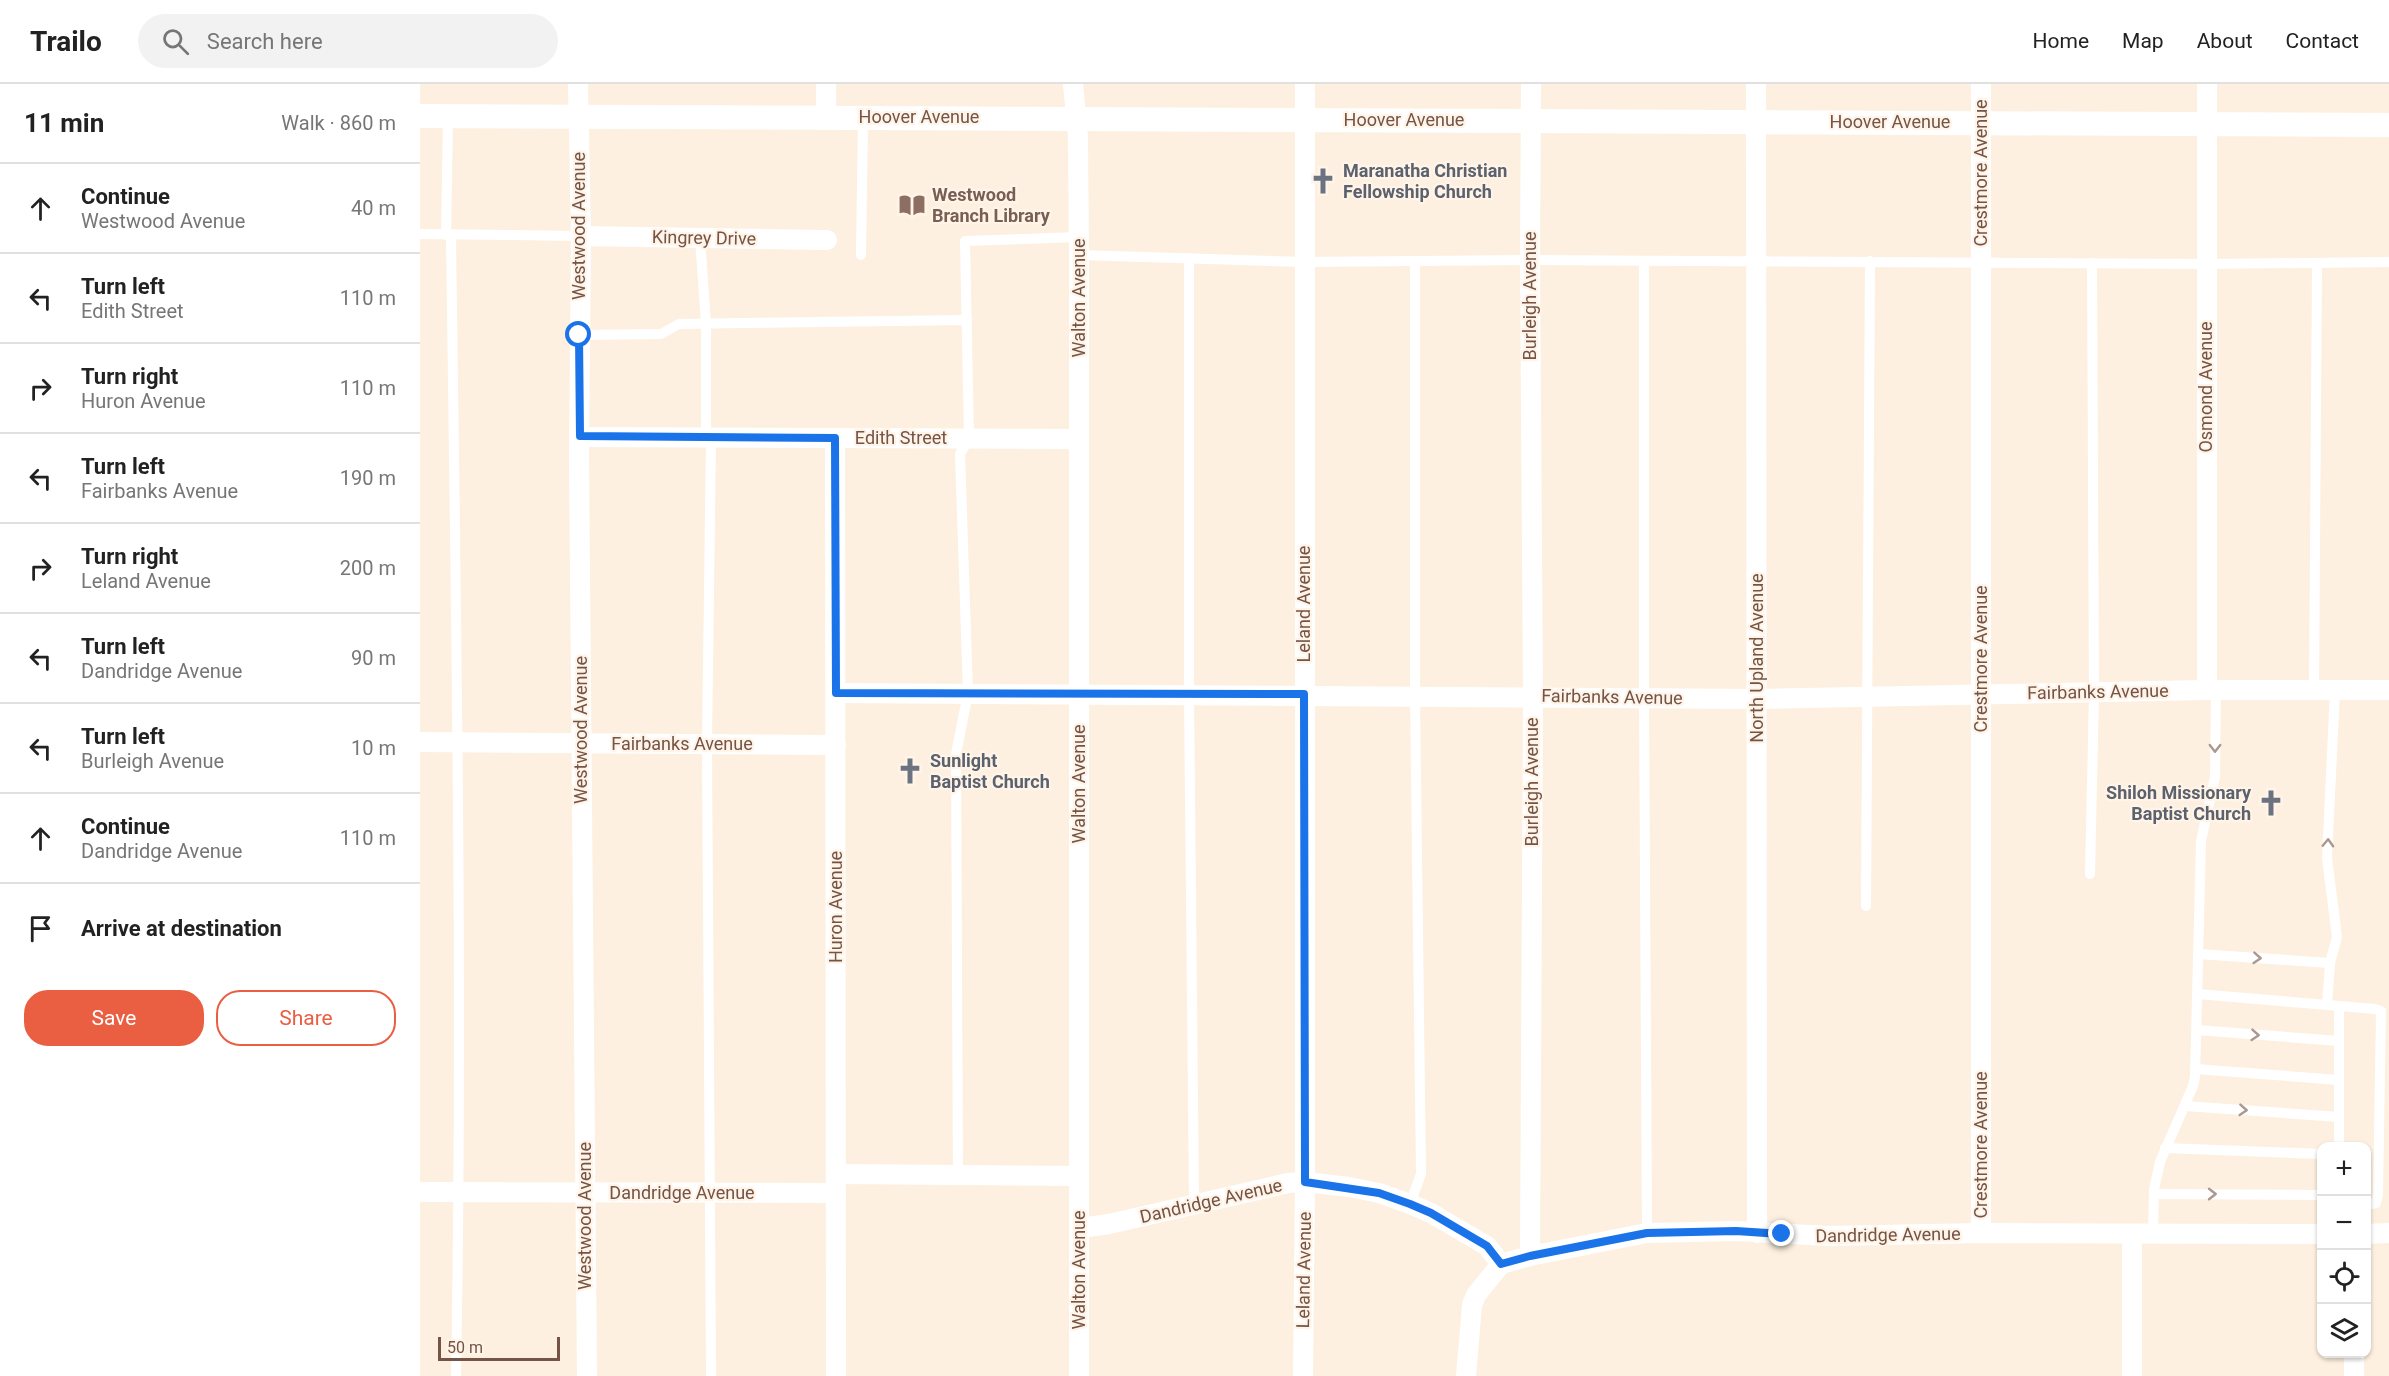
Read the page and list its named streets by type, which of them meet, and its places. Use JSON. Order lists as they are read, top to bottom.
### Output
{
  "streets": {
    "street": [
      "Hoover Avenue",
      "Crestmore Avenue",
      "Westwood Avenue",
      "Kingrey Drive",
      "Burleigh Avenue",
      "Walton Avenue",
      "Osmond Avenue",
      "Edith Street",
      "Leland Avenue",
      "North Upland Avenue",
      "Fairbanks Avenue",
      "Huron Avenue",
      "Dandridge Avenue"
    ]
  },
  "crossings": [
    ["Hoover Avenue", "Crestmore Avenue"],
    ["Hoover Avenue", "Westwood Avenue"],
    ["Hoover Avenue", "Burleigh Avenue"],
    ["Hoover Avenue", "Walton Avenue"],
    ["Hoover Avenue", "Osmond Avenue"],
    ["Hoover Avenue", "Leland Avenue"],
    ["Hoover Avenue", "North Upland Avenue"],
    ["Crestmore Avenue", "Fairbanks Avenue"],
    ["Crestmore Avenue", "Dandridge Avenue"],
    ["Westwood Avenue", "Kingrey Drive"],
    ["Westwood Avenue", "Edith Street"],
    ["Westwood Avenue", "Fairbanks Avenue"],
    ["Westwood Avenue", "Dandridge Avenue"],
    ["Burleigh Avenue", "Fairbanks Avenue"],
    ["Burleigh Avenue", "Dandridge Avenue"],
    ["Walton Avenue", "Edith Street"],
    ["Walton Avenue", "Fairbanks Avenue"],
    ["Walton Avenue", "Dandridge Avenue"],
    ["Osmond Avenue", "Fairbanks Avenue"],
    ["Edith Street", "Huron Avenue"],
    ["Leland Avenue", "Fairbanks Avenue"],
    ["Leland Avenue", "Dandridge Avenue"],
    ["North Upland Avenue", "Fairbanks Avenue"],
    ["North Upland Avenue", "Dandridge Avenue"],
    ["Fairbanks Avenue", "Huron Avenue"],
    ["Huron Avenue", "Dandridge Avenue"]
  ],
  "places": {
    "church": ["Maranatha Christian Fellowship Church", "Sunlight Baptist Church", "Shiloh Missionary Baptist Church"],
    "library": ["Westwood Branch Library"]
  },
  "scale_bar": "50 m",
  "page": {
    "header": "Trailo",
    "search": "Search here",
    "nav": [
      "Home",
      "Map",
      "About",
      "Contact"
    ],
    "heading": ["11 min", "Walk · 860 m"],
    "list": [
      ["Continue", "Westwood Avenue", "40 m"],
      ["Turn left", "Edith Street", "110 m"],
      ["Turn right", "Huron Avenue", "110 m"],
      ["Turn left", "Fairbanks Avenue", "190 m"],
      ["Turn right", "Leland Avenue", "200 m"],
      ["Turn left", "Dandridge Avenue", "90 m"],
      ["Turn left", "Burleigh Avenue", "10 m"],
      ["Continue", "Dandridge Avenue", "110 m"],
      "Arrive at destination"
    ],
    "buttons": ["Save", "Share"],
    "map_buttons": ["+", "−"],
    "scale": "50 m"
  }
}
